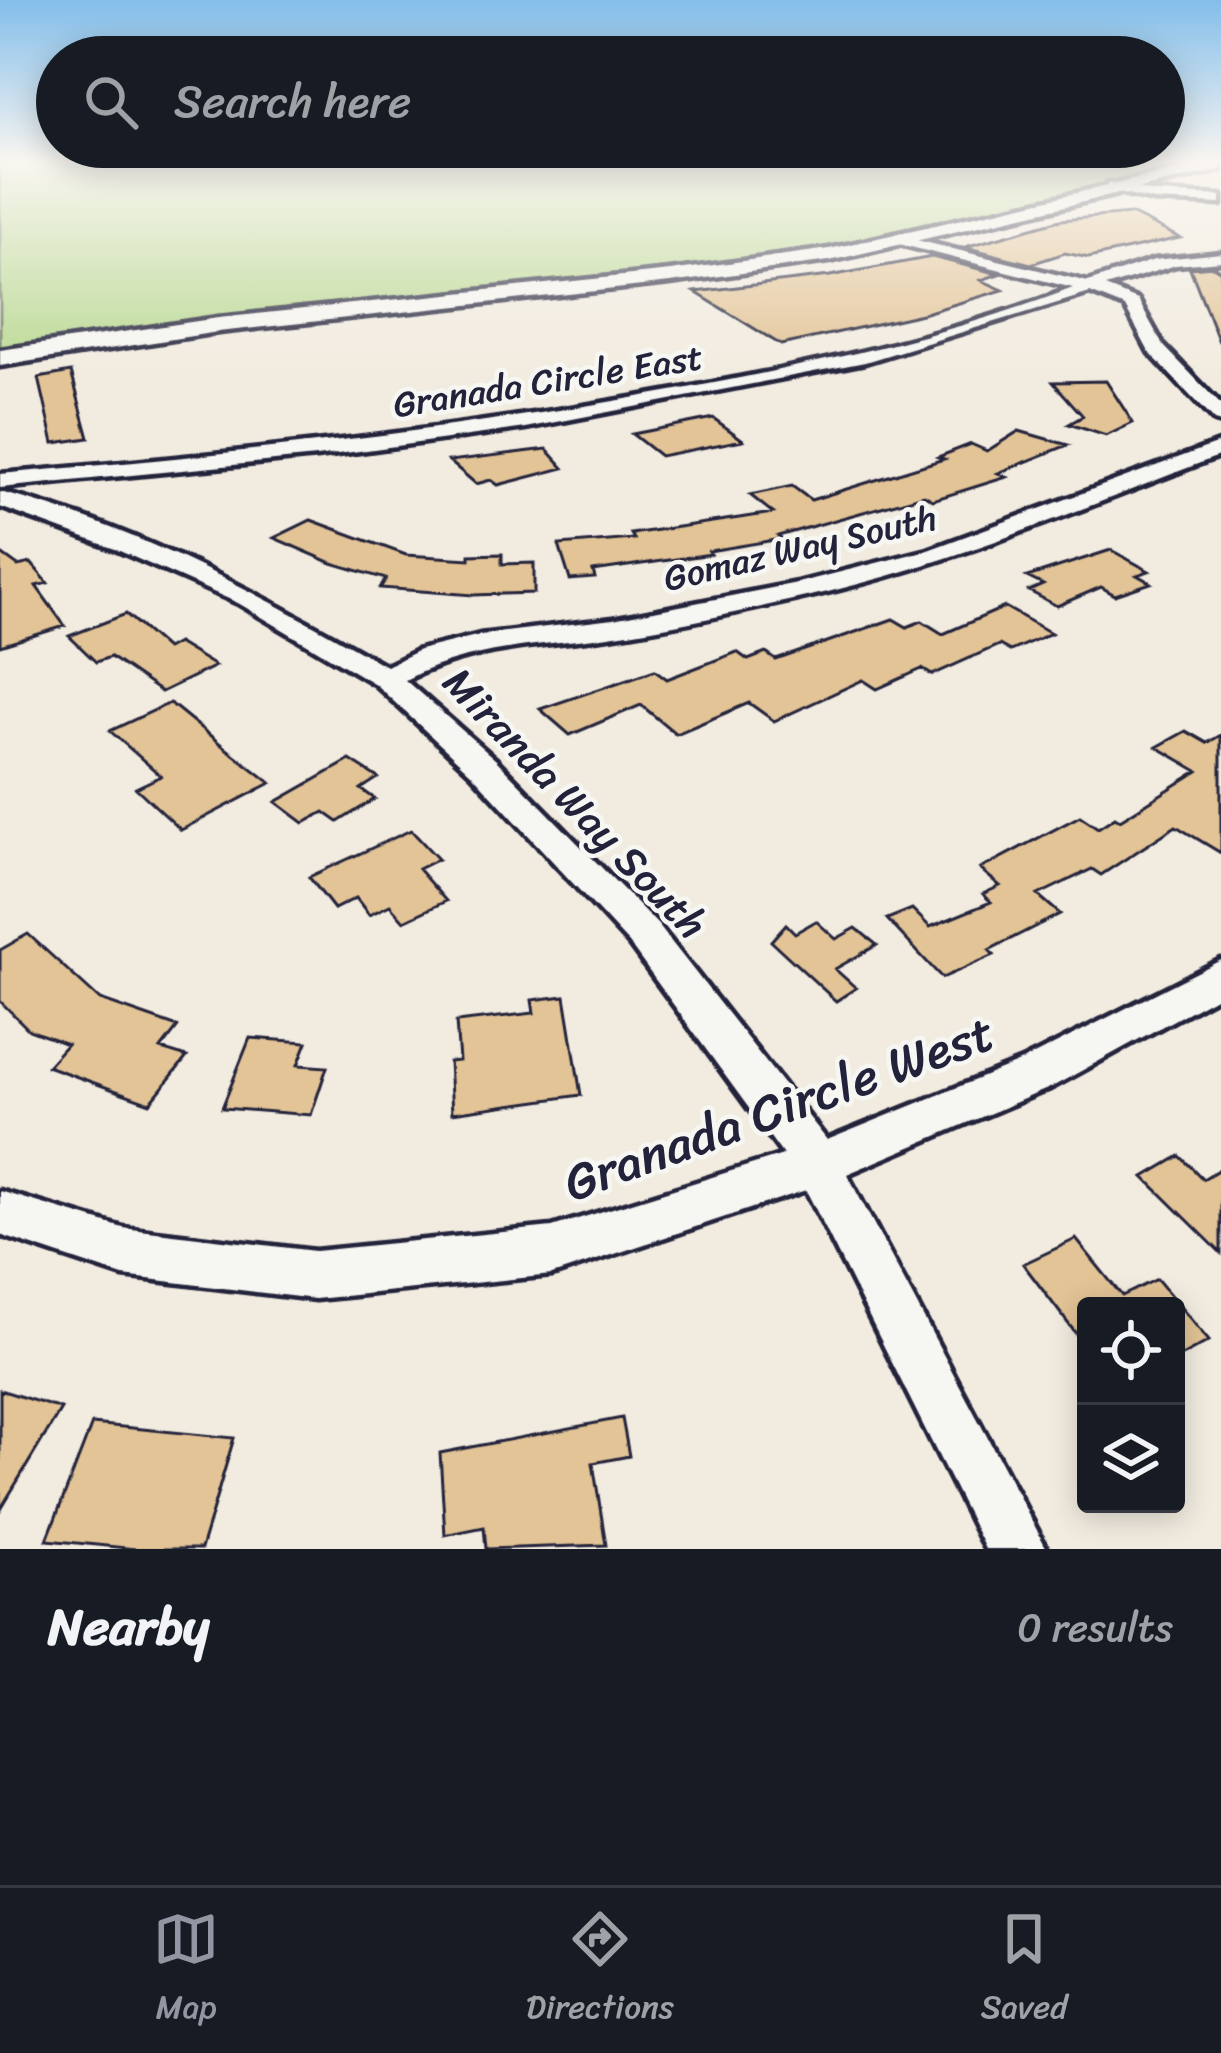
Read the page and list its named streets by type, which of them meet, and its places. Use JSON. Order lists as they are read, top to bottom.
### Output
{
  "streets": {
    "street": [
      "Granada Circle East",
      "Gomaz Way South",
      "Miranda Way South",
      "Granada Circle West"
    ]
  },
  "crossings": [
    ["Gomaz Way South", "Miranda Way South"],
    ["Miranda Way South", "Granada Circle West"]
  ],
  "page": {
    "search": "Search here",
    "heading": ["Nearby", "0 results"],
    "nav": ["Map", "Directions", "Saved"]
  }
}
